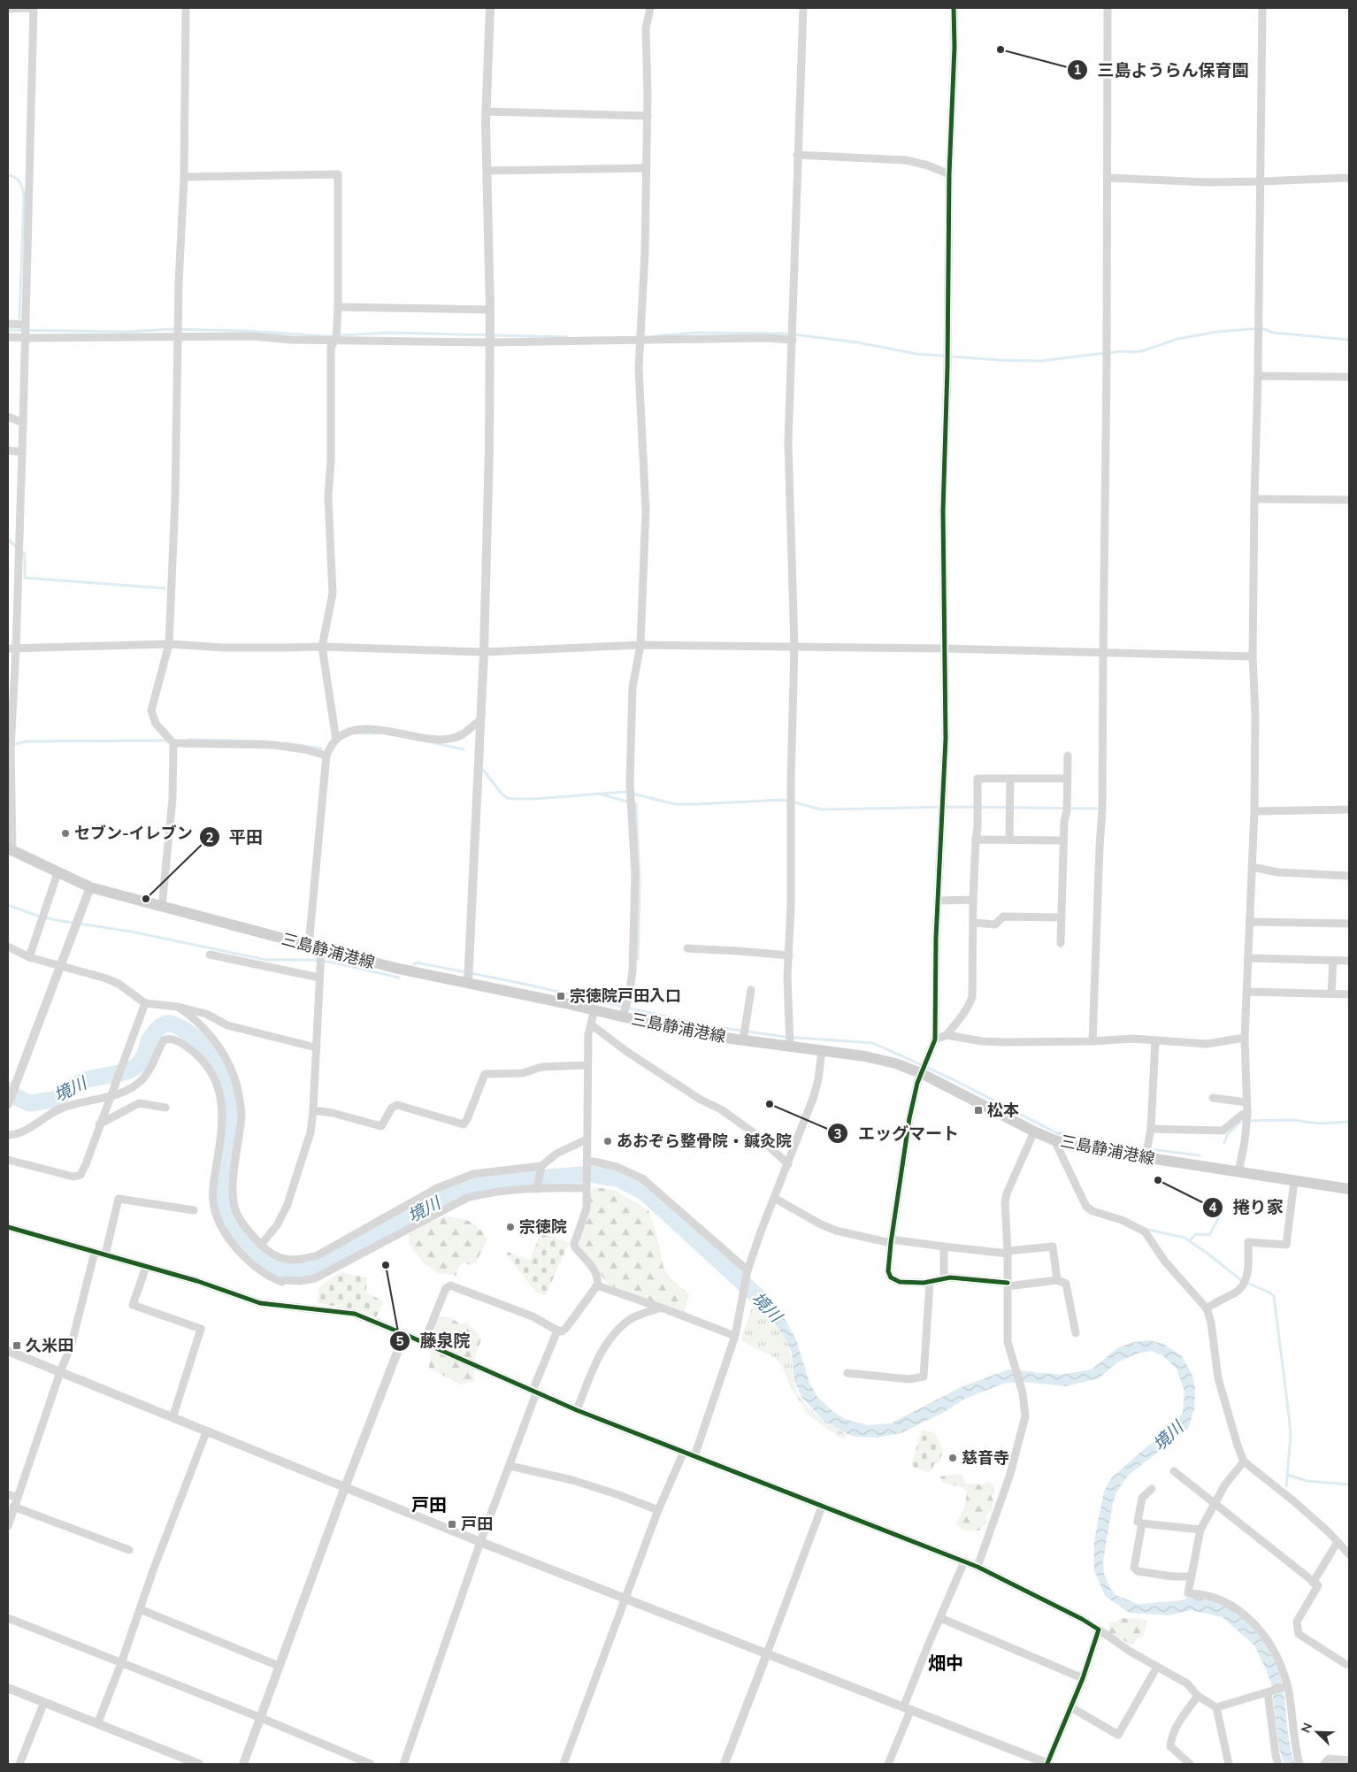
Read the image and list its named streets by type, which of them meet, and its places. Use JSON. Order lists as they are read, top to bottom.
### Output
{
  "streets": {
    "main road": ["三島静浦港線"]
  },
  "districts": ["戸田", "畑中"],
  "water": ["境川"],
  "places": {
    "other": [
      "三島ようらん保育園",
      "セブン-イレブン",
      "平田",
      "エッグマート",
      "あおぞら整骨院・鍼灸院",
      "捲り家",
      "宗徳院",
      "藤泉院",
      "慈音寺"
    ],
    "transit": [
      "宗徳院戸田入口",
      "松本",
      "久米田",
      "戸田"
    ]
  },
  "north": "top left"
}
